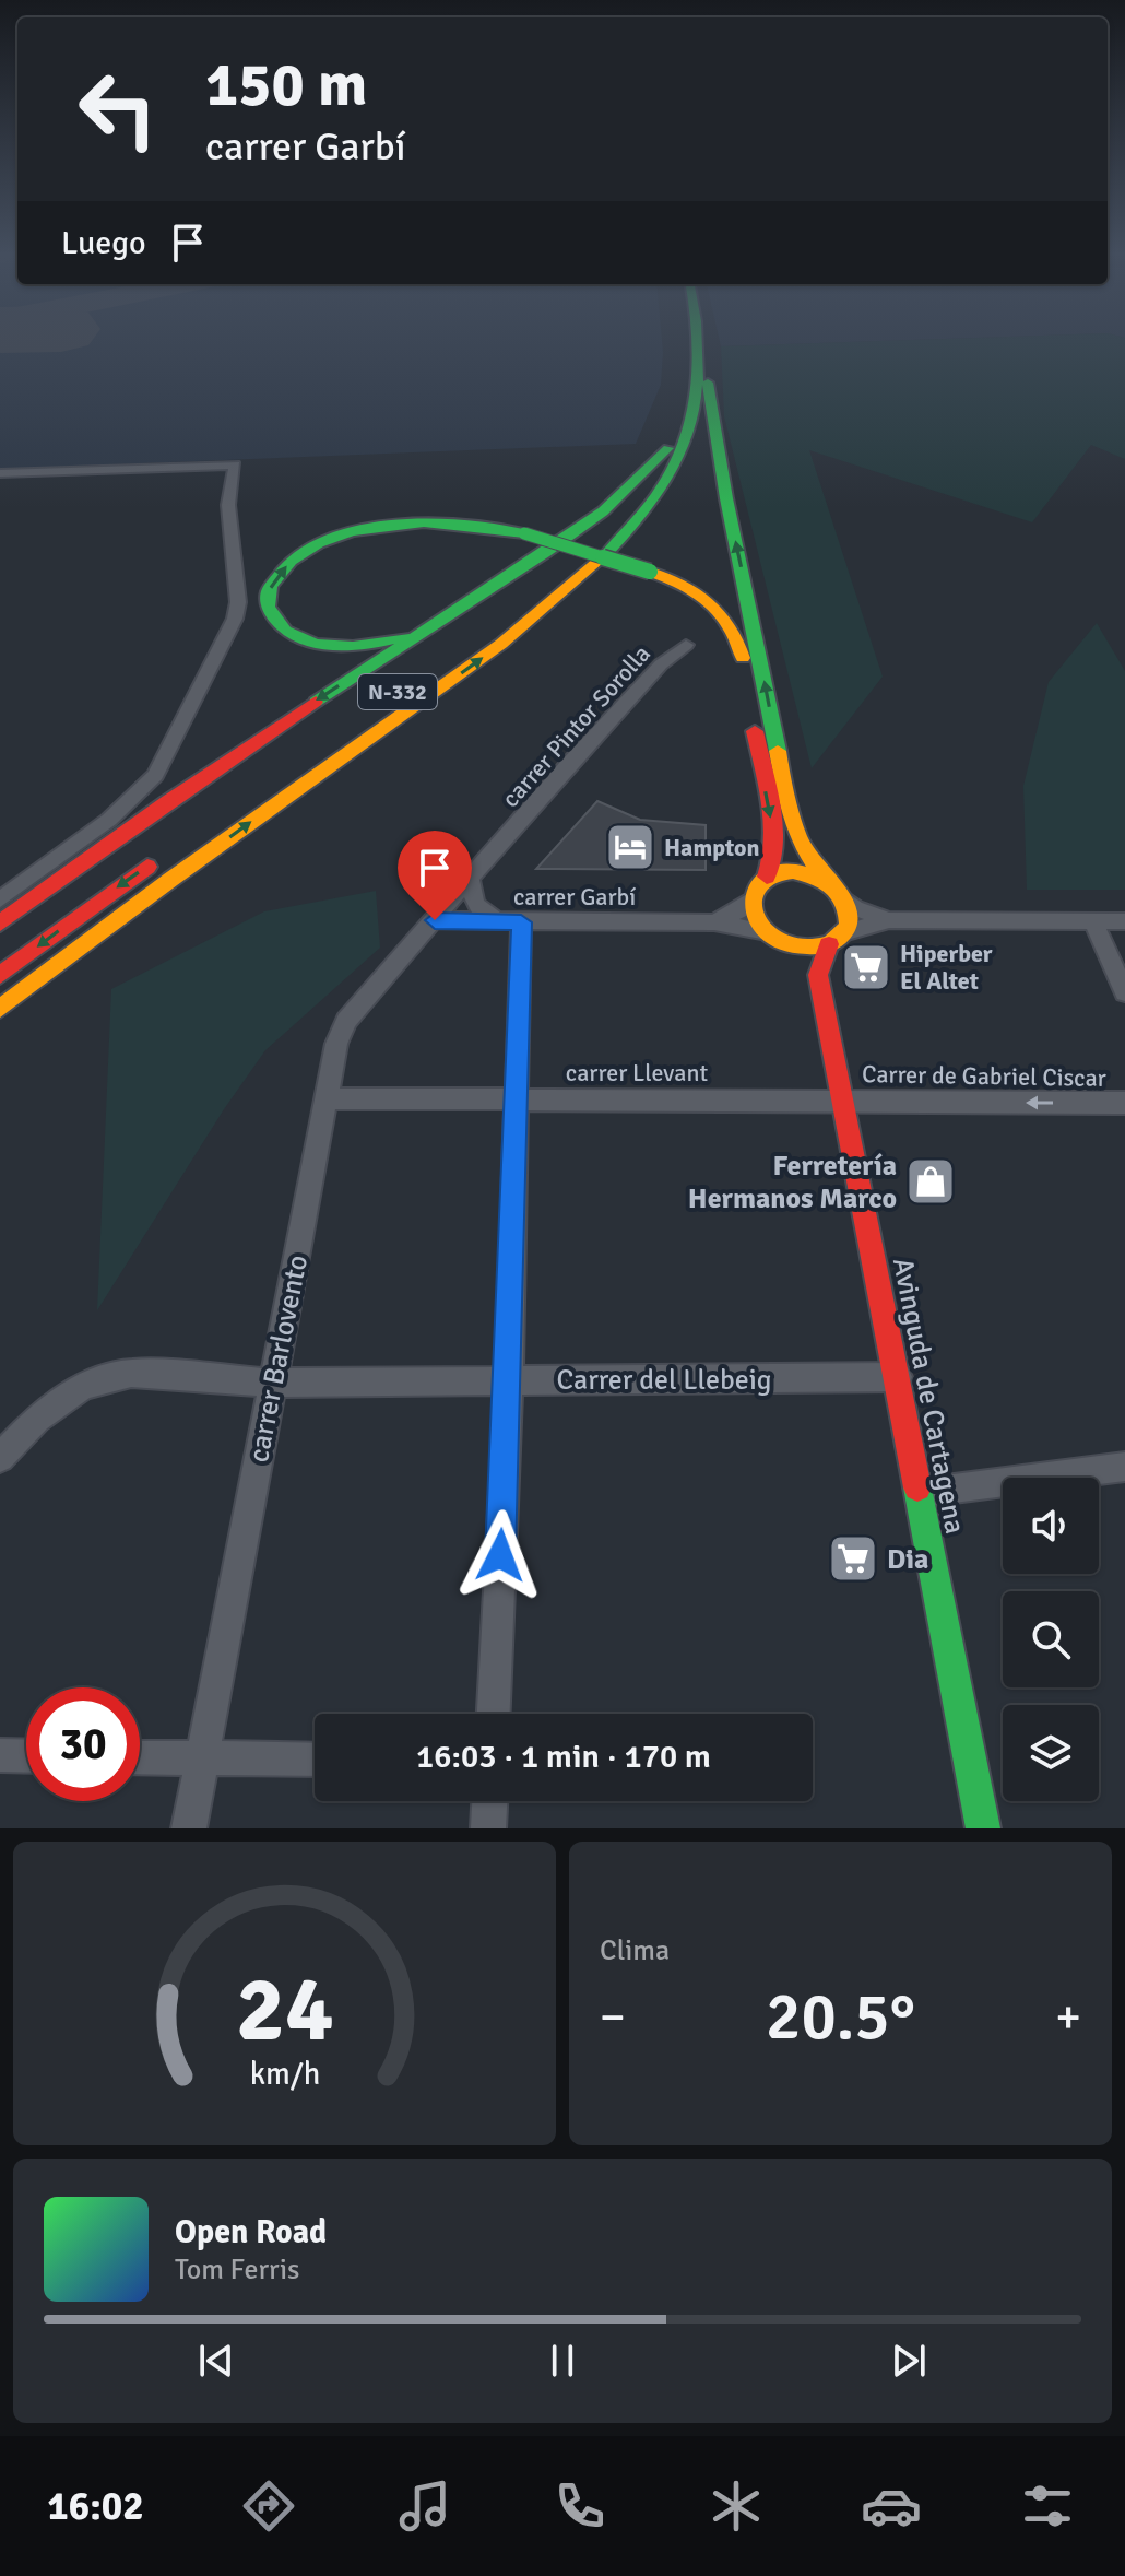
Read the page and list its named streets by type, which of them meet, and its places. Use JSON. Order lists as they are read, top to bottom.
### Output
{
  "streets": {
    "main road": ["N-332", "Avinguda de Cartagena"],
    "street": [
      "carrer Pintor Sorolla",
      "carrer Garbí",
      "carrer Llevant",
      "Carrer de Gabriel Ciscar",
      "carrer Barlovento",
      "Carrer del Llebeig"
    ]
  },
  "crossings": [
    ["carrer Pintor Sorolla", "carrer Garbí"],
    ["carrer Pintor Sorolla", "carrer Barlovento"],
    ["carrer Garbí", "carrer Barlovento"],
    ["carrer Llevant", "Carrer de Gabriel Ciscar"],
    ["carrer Llevant", "carrer Barlovento"],
    ["carrer Llevant", "Avinguda de Cartagena"],
    ["Carrer de Gabriel Ciscar", "Avinguda de Cartagena"],
    ["carrer Barlovento", "Carrer del Llebeig"],
    ["Carrer del Llebeig", "Avinguda de Cartagena"]
  ],
  "one_way": ["Carrer de Gabriel Ciscar"],
  "places": {
    "hotel": ["Hampton"],
    "supermarket": ["Hiperber El Altet", "Dia"],
    "shop": ["Ferretería Hermanos Marco"]
  },
  "page": {
    "turn": ["150 m", "carrer Garbí"],
    "then": "Luego",
    "limit": "30",
    "trip": "16:03 · 1 min · 170 m",
    "tile": "Clima",
    "heat": ["−", "20.5°", "+"],
    "song": ["Open Road", "Tom Ferris"],
    "tabs": "16:02",
    "gauge": ["24", "km/h"]
  }
}
